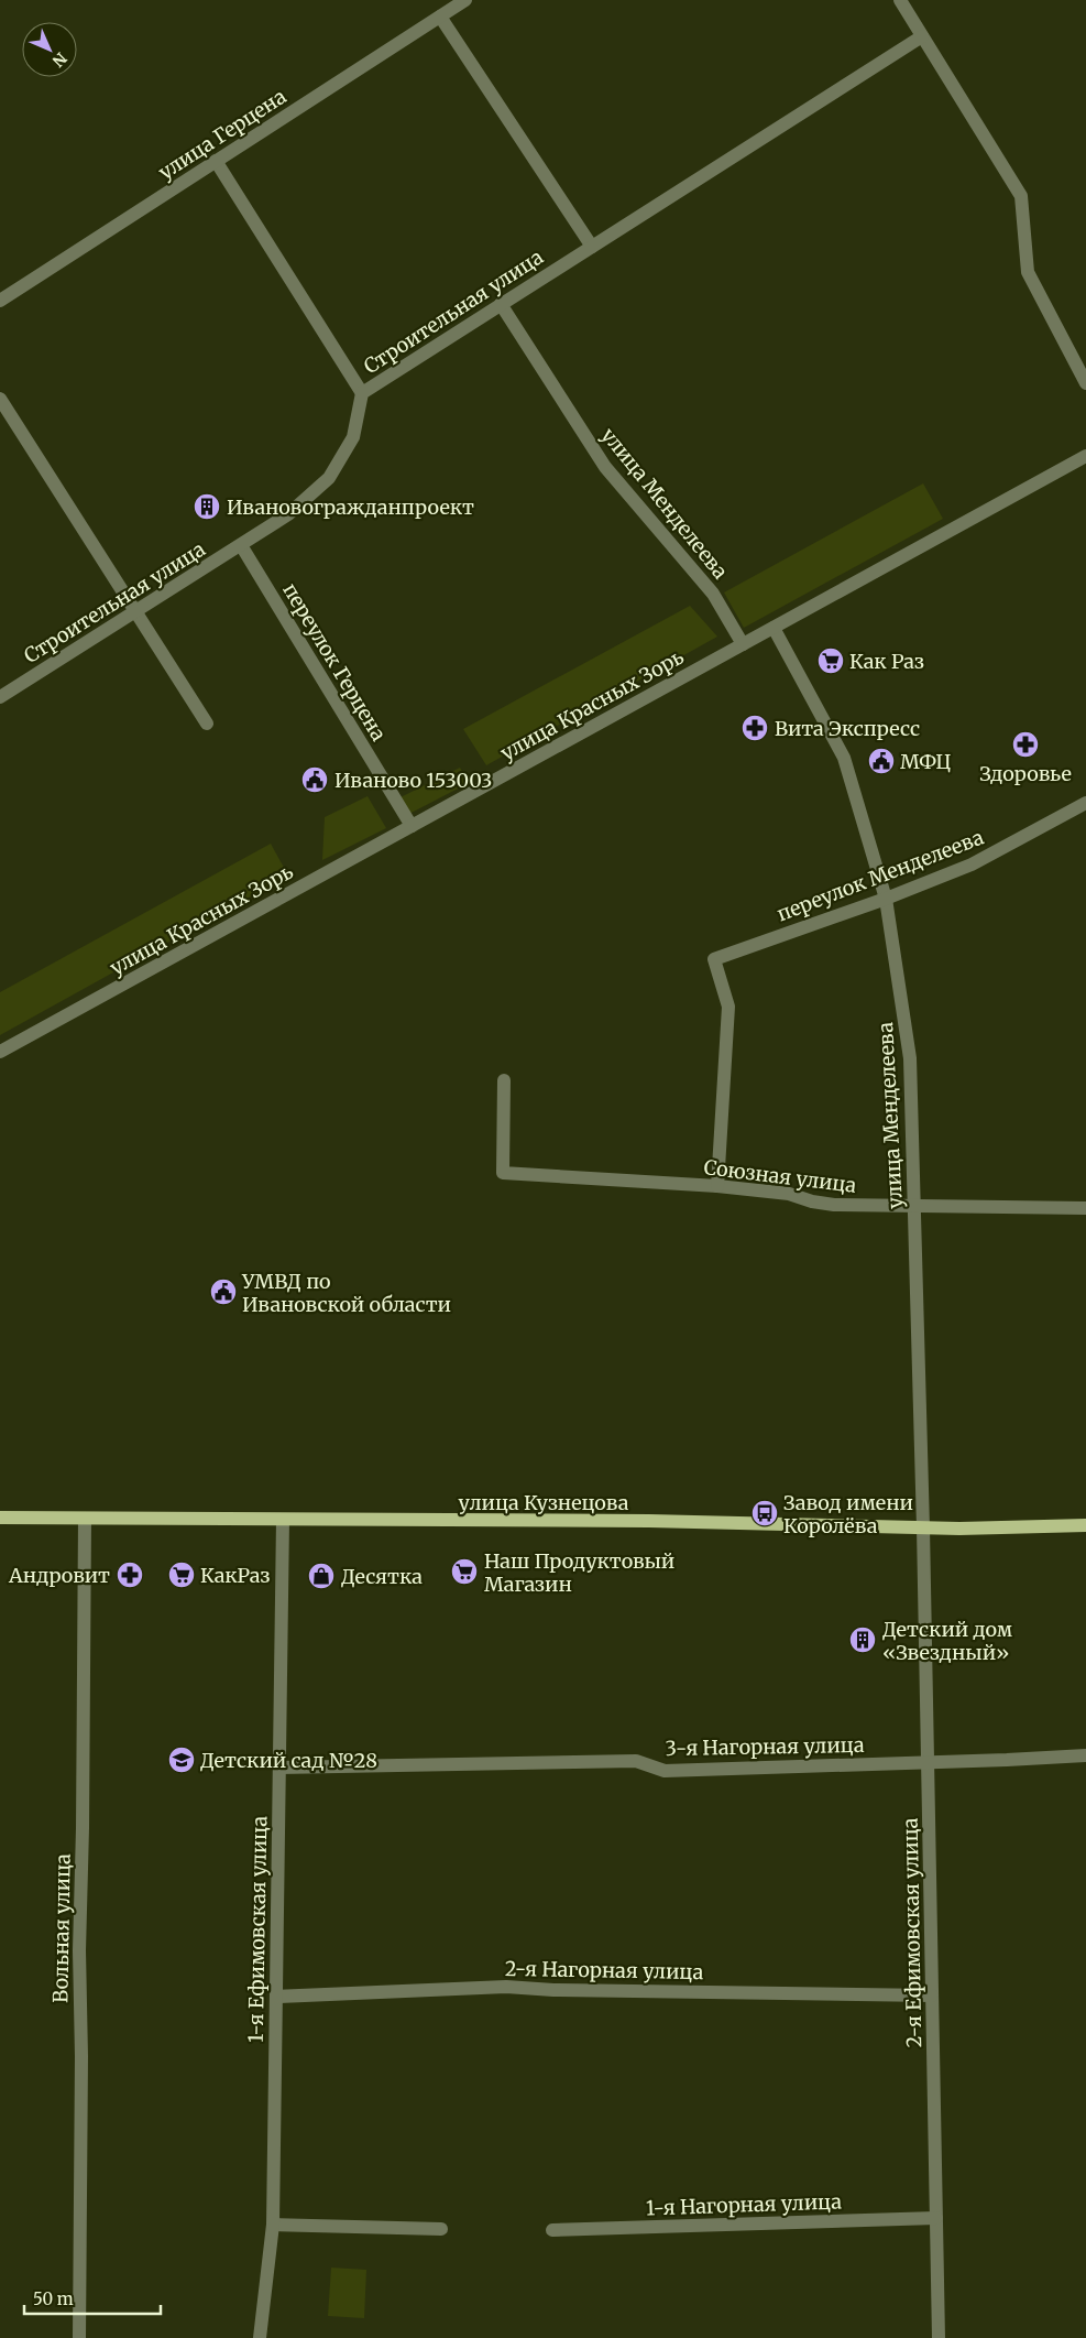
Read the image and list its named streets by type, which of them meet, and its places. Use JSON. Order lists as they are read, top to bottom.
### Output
{
  "streets": {
    "main road": ["улица Кузнецова"],
    "street": [
      "улица Герцена",
      "Строительная улица",
      "улица Менделеева",
      "переулок Герцена",
      "улица Красных Зорь",
      "переулок Менделеева",
      "Союзная улица",
      "3-я Нагорная улица",
      "Вольная улица",
      "1-я Ефимовская улица",
      "2-я Ефимовская улица",
      "2-я Нагорная улица",
      "1-я Нагорная улица"
    ]
  },
  "crossings": [
    ["Строительная улица", "улица Менделеева"],
    ["Строительная улица", "переулок Герцена"],
    ["улица Менделеева", "улица Красных Зорь"],
    ["улица Менделеева", "переулок Менделеева"],
    ["улица Менделеева", "Союзная улица"],
    ["улица Менделеева", "улица Кузнецова"],
    ["улица Менделеева", "2-я Ефимовская улица"],
    ["переулок Герцена", "улица Красных Зорь"],
    ["переулок Менделеева", "Союзная улица"],
    ["улица Кузнецова", "Вольная улица"],
    ["улица Кузнецова", "1-я Ефимовская улица"],
    ["улица Кузнецова", "2-я Ефимовская улица"],
    ["3-я Нагорная улица", "1-я Ефимовская улица"],
    ["3-я Нагорная улица", "2-я Ефимовская улица"],
    ["1-я Ефимовская улица", "2-я Нагорная улица"],
    ["2-я Ефимовская улица", "2-я Нагорная улица"],
    ["2-я Ефимовская улица", "1-я Нагорная улица"]
  ],
  "places": {
    "building": ["Ивановогражданпроект", "Детский дом «Звездный»"],
    "supermarket": ["Как Раз", "Наш Продуктовый Магазин", "КакРаз"],
    "pharmacy": ["Вита Экспресс", "Здоровье", "Андровит"],
    "public building": ["МФЦ", "Иваново 153003", "УМВД по Ивановской области"],
    "bus stop": ["Завод имени Королёва"],
    "shop": ["Десятка"],
    "school or university": ["Детский сад №28"]
  },
  "scale_bar": "50 m",
  "north": "bottom right"
}
